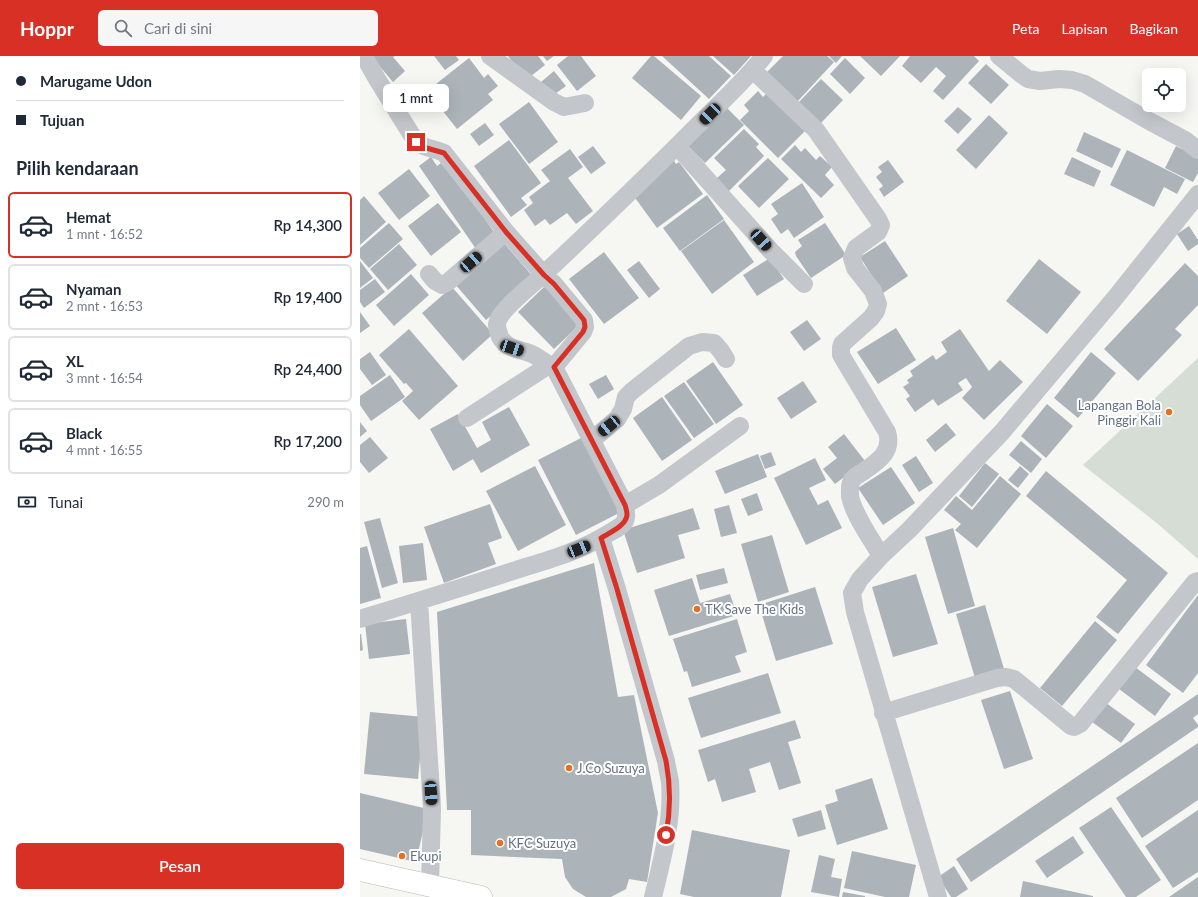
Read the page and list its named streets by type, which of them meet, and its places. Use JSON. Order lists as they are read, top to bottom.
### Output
{
  "places": [
    "Lapangan Bola Pinggir Kali",
    "TK Save The Kids",
    "J.Co Suzuya",
    "KFC Suzuya",
    "Ekupi"
  ],
  "page": {
    "header": "Hoppr",
    "search": "Cari di sini",
    "nav": ["Peta", "Lapisan", "Bagikan"],
    "banner": ["Marugame Udon", "Tujuan"],
    "bubble": "1 mnt",
    "heading": "Pilih kendaraan",
    "list": [
      {
        "name": "Hemat",
        "note": "1 mnt · 16:52",
        "value": "Rp 14,300"
      },
      {
        "name": "Nyaman",
        "note": "2 mnt · 16:53",
        "value": "Rp 19,400"
      },
      {
        "name": "XL",
        "note": "3 mnt · 16:54",
        "value": "Rp 24,400"
      },
      {
        "name": "Black",
        "note": "4 mnt · 16:55",
        "value": "Rp 17,200"
      }
    ],
    "pay": ["Tunai", "290 m"],
    "buttons": "Pesan"
  }
}
